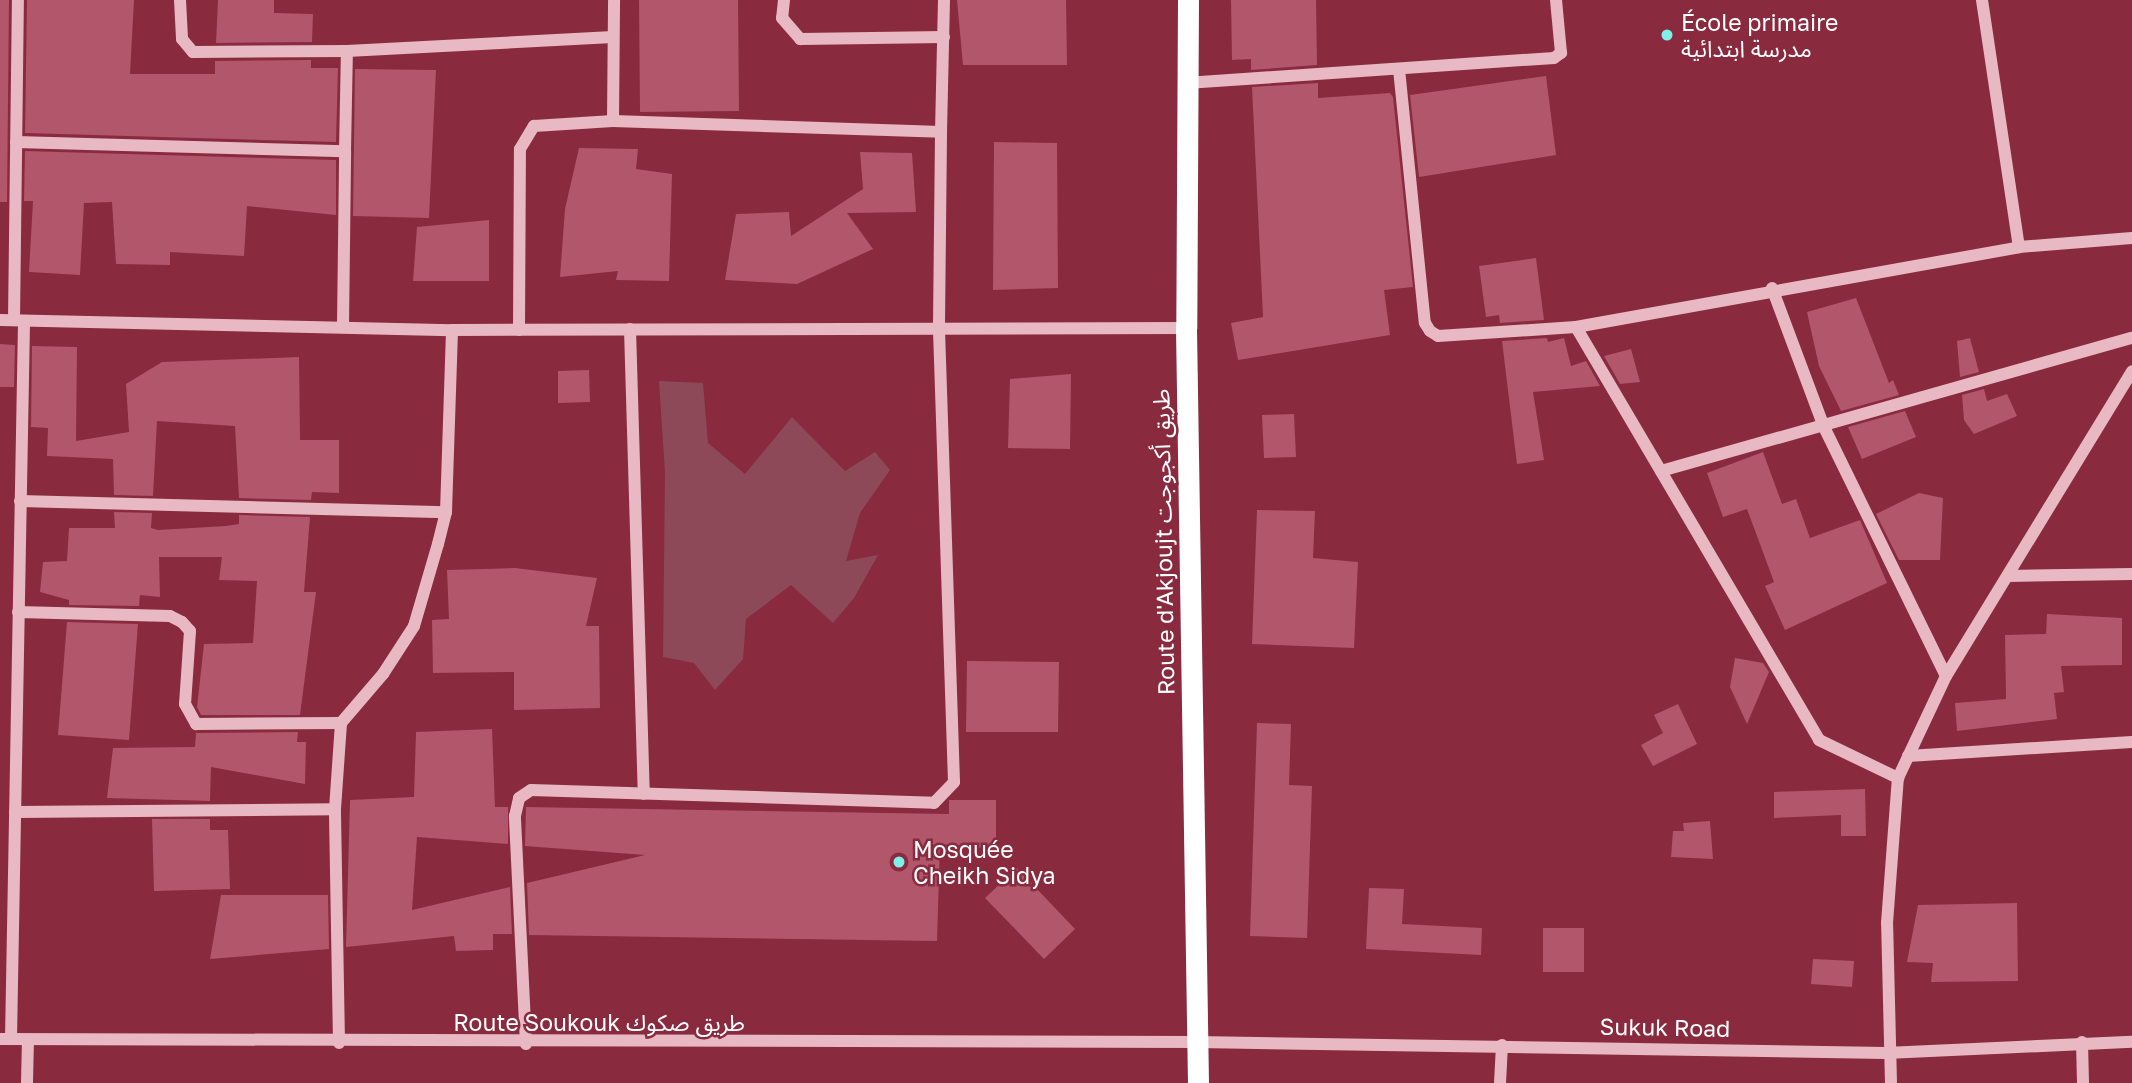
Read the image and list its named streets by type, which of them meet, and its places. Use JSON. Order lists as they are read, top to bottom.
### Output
{
  "streets": {
    "highway": ["Route d'Akjoujt طريق أكجوجت"],
    "street": ["Route Soukouk طريق صكوك", "Sukuk Road"]
  },
  "crossings": [
    ["Route d'Akjoujt طريق أكجوجت", "Route Soukouk طريق صكوك"],
    ["Route d'Akjoujt طريق أكجوجت", "Sukuk Road"],
    ["Route Soukouk طريق صكوك", "Sukuk Road"]
  ],
  "places": ["École primaire مدرسة ابتدائية", "Mosquée Cheikh Sidya"]
}
